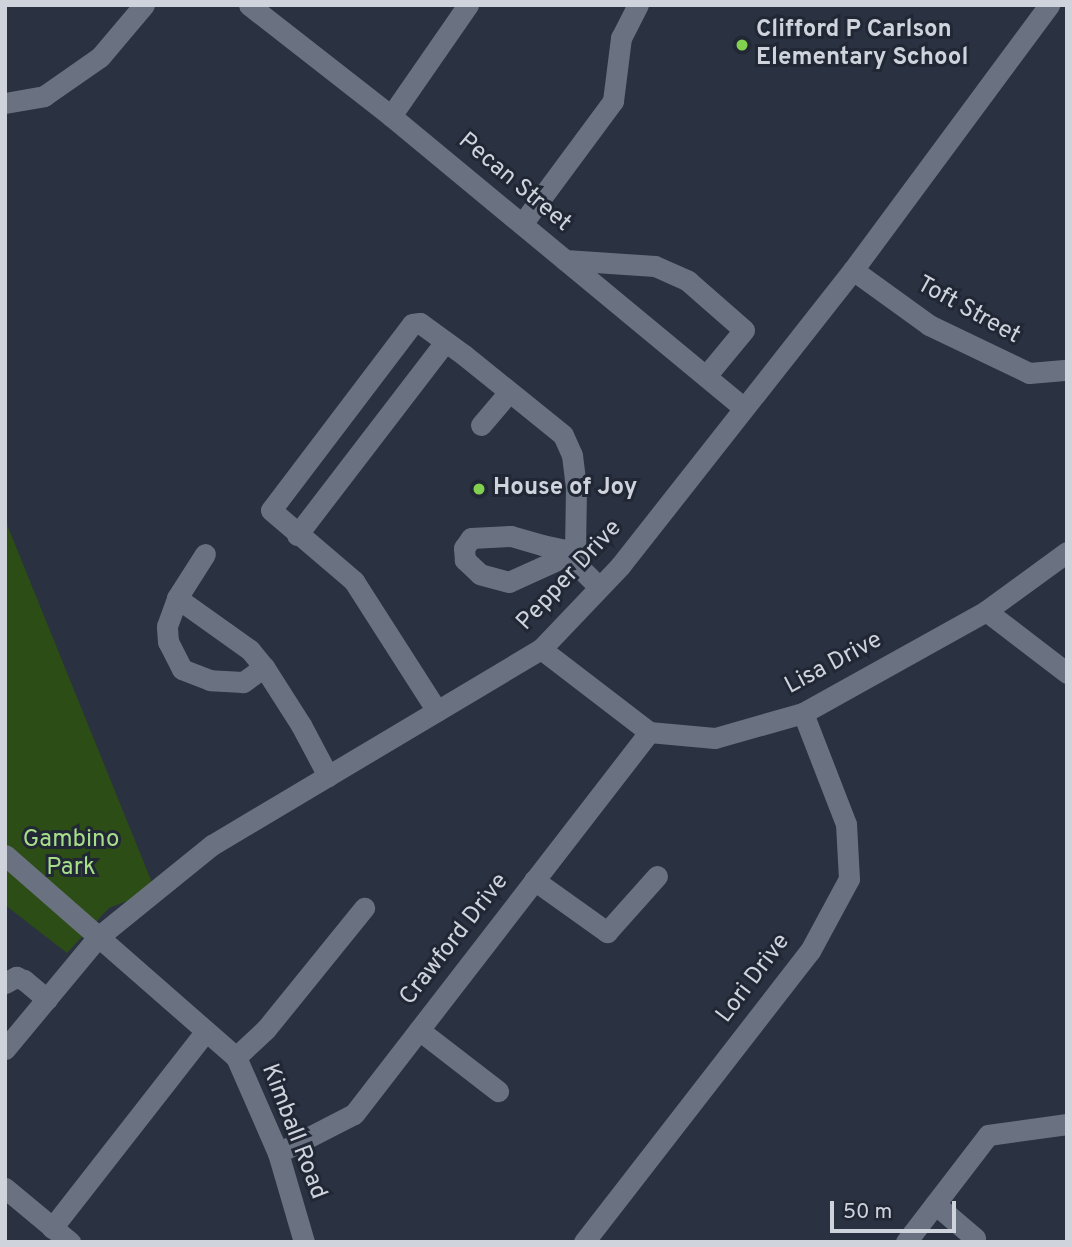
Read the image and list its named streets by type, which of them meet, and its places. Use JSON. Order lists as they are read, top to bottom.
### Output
{
  "streets": {
    "street": [
      "Pecan Street",
      "Toft Street",
      "Pepper Drive",
      "Lisa Drive",
      "Crawford Drive",
      "Lori Drive",
      "Kimball Road"
    ]
  },
  "crossings": [
    ["Pecan Street", "Pepper Drive"],
    ["Toft Street", "Pepper Drive"],
    ["Pepper Drive", "Kimball Road"],
    ["Lisa Drive", "Crawford Drive"],
    ["Lisa Drive", "Lori Drive"],
    ["Crawford Drive", "Kimball Road"]
  ],
  "parks": ["Gambino Park"],
  "places": ["Clifford P Carlson Elementary School", "House of Joy"],
  "scale_bar": "50 m"
}
